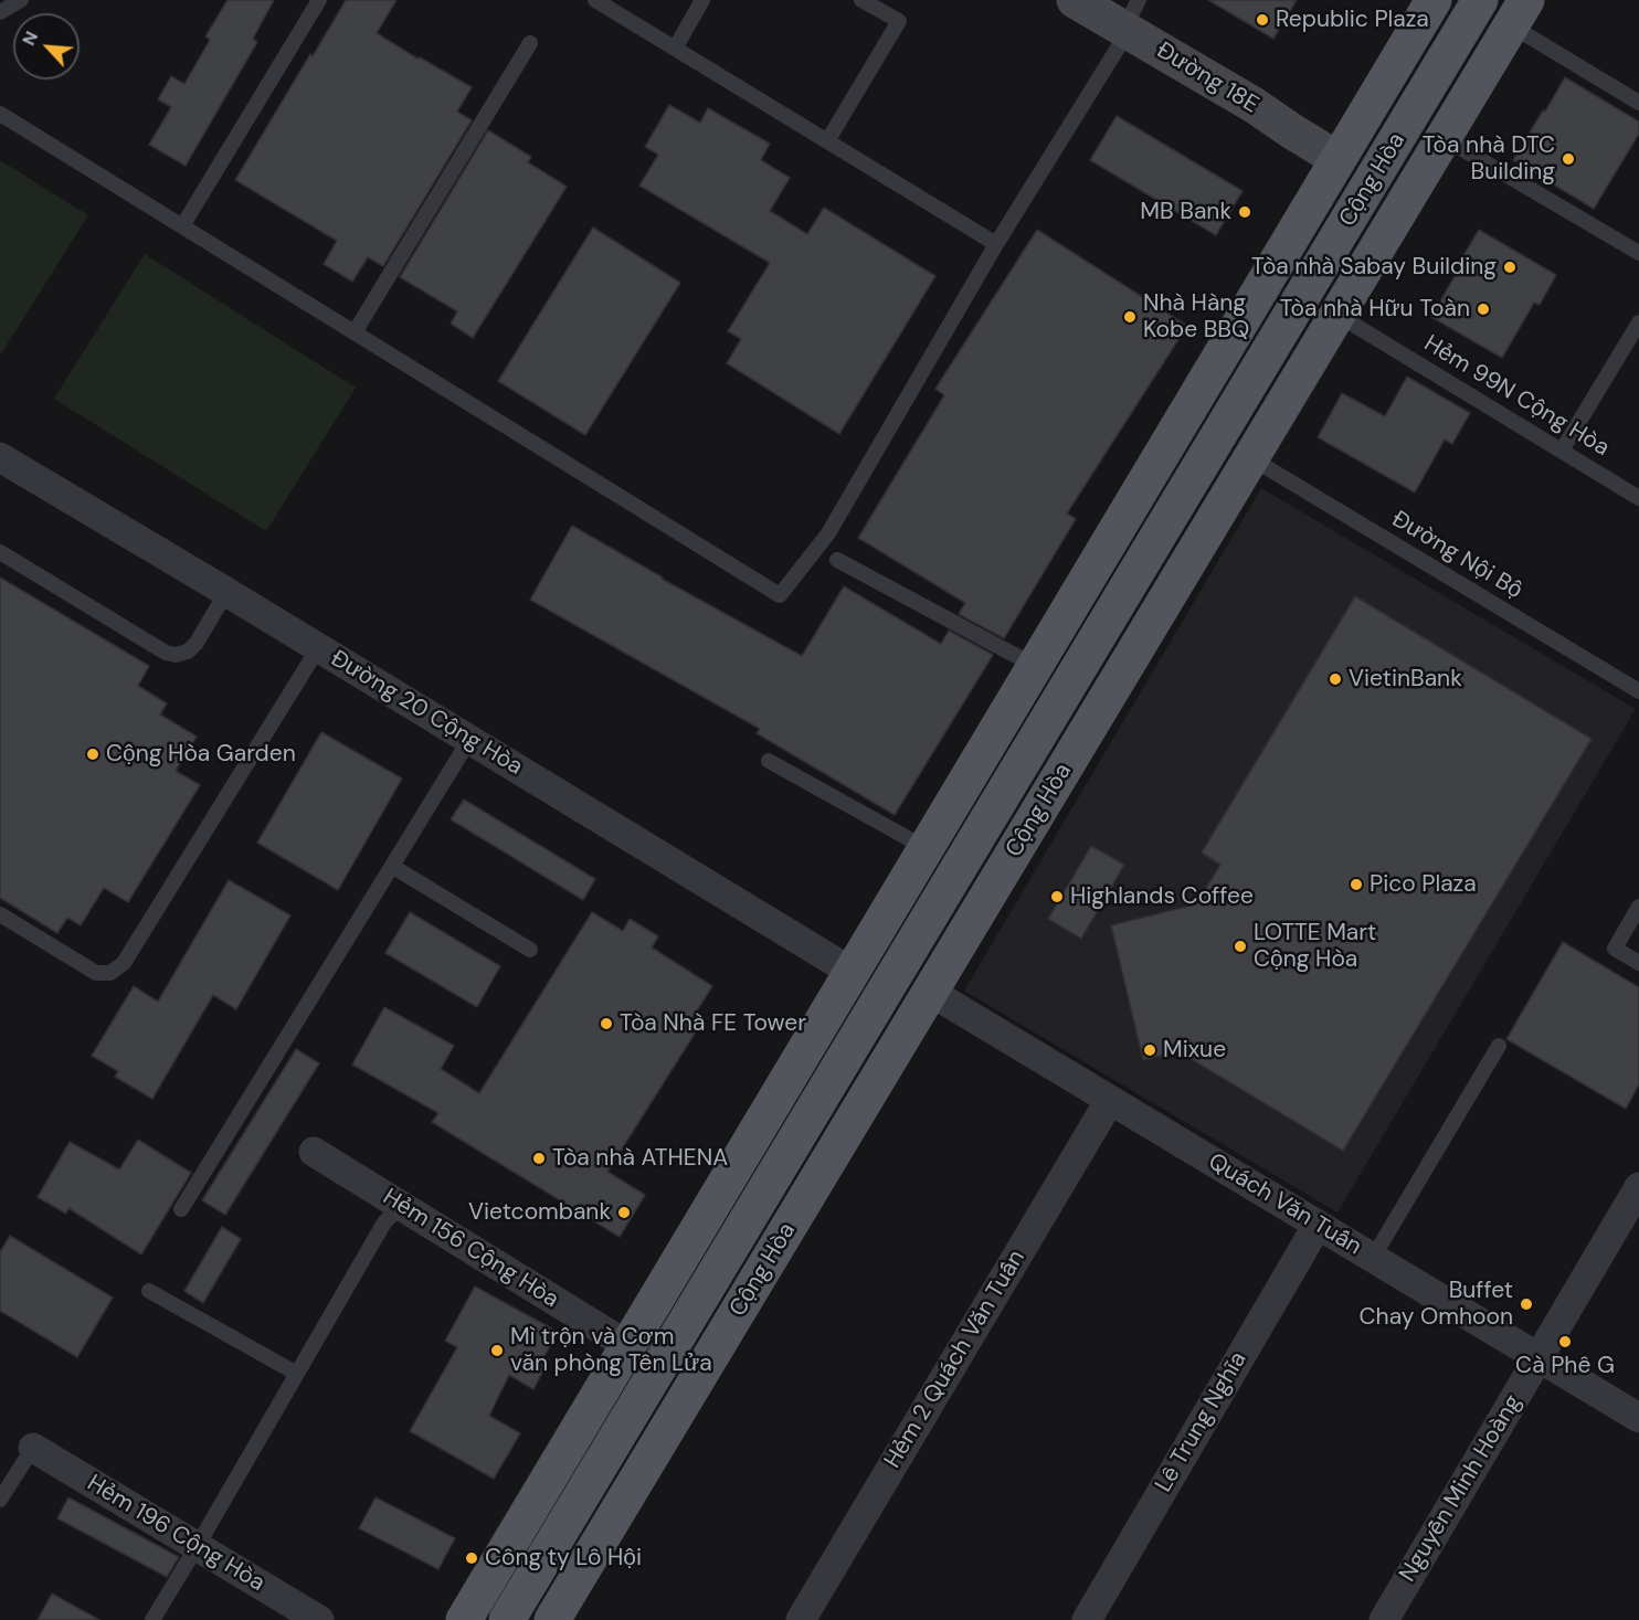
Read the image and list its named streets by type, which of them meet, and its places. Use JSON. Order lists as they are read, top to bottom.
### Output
{
  "streets": {
    "main road": ["Đường 18E", "Cộng Hòa"],
    "street": [
      "Đường 20 Cộng Hòa",
      "Quách Văn Tuấn",
      "Hẻm 156 Cộng Hòa",
      "Hẻm 2 Quách Văn Tuấn",
      "Lê Trung Nghĩa",
      "Nguyễn Minh Hoàng",
      "Hẻm 196 Cộng Hòa"
    ],
    "lane": ["Hẻm 99N Cộng Hòa", "Đường Nội Bộ"]
  },
  "crossings": [
    ["Đường 18E", "Cộng Hòa"],
    ["Cộng Hòa", "Hẻm 99N Cộng Hòa"],
    ["Cộng Hòa", "Đường Nội Bộ"],
    ["Cộng Hòa", "Đường 20 Cộng Hòa"],
    ["Cộng Hòa", "Quách Văn Tuấn"],
    ["Cộng Hòa", "Hẻm 156 Cộng Hòa"],
    ["Quách Văn Tuấn", "Hẻm 2 Quách Văn Tuấn"],
    ["Quách Văn Tuấn", "Lê Trung Nghĩa"],
    ["Quách Văn Tuấn", "Nguyễn Minh Hoàng"]
  ],
  "places": [
    "Republic Plaza",
    "Tòa nhà DTC Building",
    "MB Bank",
    "Tòa nhà Sabay Building",
    "Tòa nhà Hữu Toàn",
    "Nhà Hàng Kobe BBQ",
    "VietinBank",
    "Cộng Hòa Garden",
    "Pico Plaza",
    "Highlands Coffee",
    "LOTTE Mart Cộng Hòa",
    "Tòa Nhà FE Tower",
    "Mixue",
    "Tòa nhà ATHENA",
    "Vietcombank",
    "Buffet Chay Omhoon",
    "Cà Phê G",
    "Mì trộn và Cơm văn phòng Tên Lửa",
    "Công ty Lô Hội"
  ],
  "north": "top left"
}
